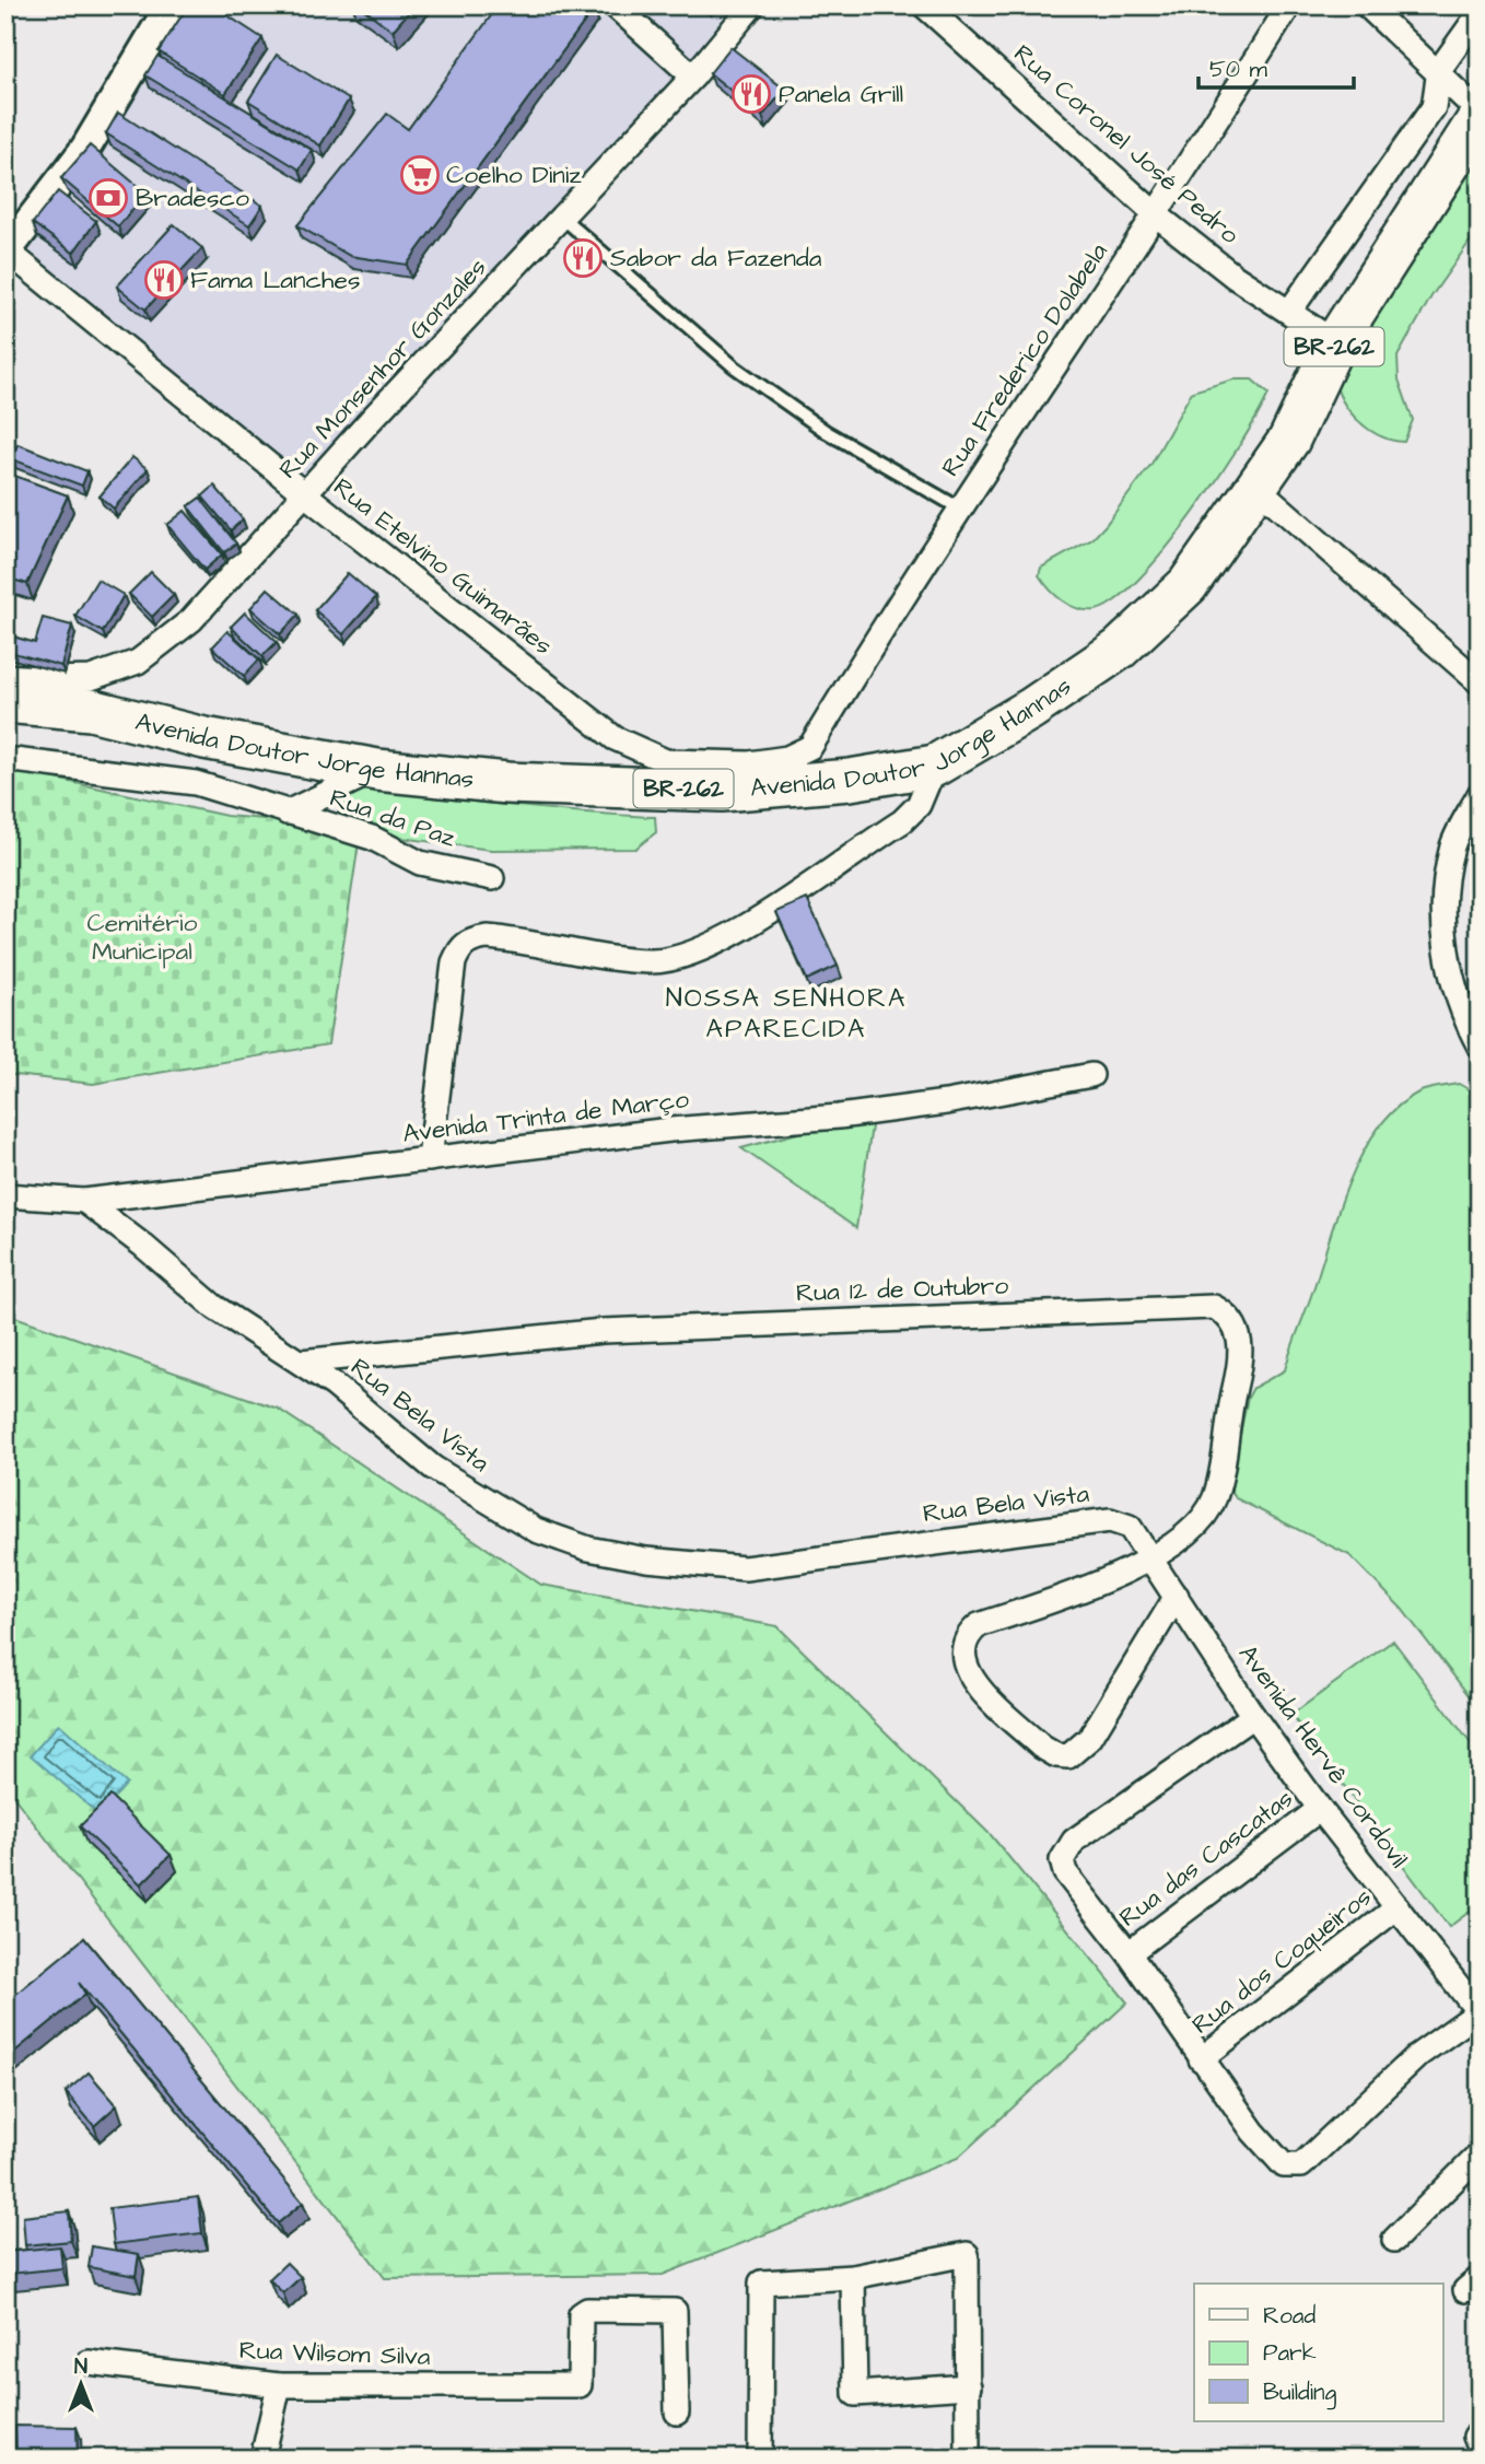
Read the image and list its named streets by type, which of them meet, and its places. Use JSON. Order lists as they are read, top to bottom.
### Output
{
  "streets": {
    "highway": ["BR-262", "Avenida Doutor Jorge Hannas"],
    "street": [
      "Rua Coronel José Pedro",
      "Rua Frederico Dolabela",
      "Rua Monsenhor Gonzales",
      "Rua Etelvino Guimarães",
      "Rua da Paz",
      "Avenida Trinta de Março",
      "Rua 12 de Outubro",
      "Rua Bela Vista",
      "Avenida Hervê Cordovil",
      "Rua das Cascatas",
      "Rua dos Coqueiros",
      "Rua Wilsom Silva"
    ]
  },
  "crossings": [
    ["Rua Coronel José Pedro", "Rua Frederico Dolabela"],
    ["Rua Coronel José Pedro", "Avenida Doutor Jorge Hannas"],
    ["Rua Frederico Dolabela", "Rua Etelvino Guimarães"],
    ["Rua Monsenhor Gonzales", "Rua Etelvino Guimarães"],
    ["Avenida Trinta de Março", "Rua Bela Vista"],
    ["Rua 12 de Outubro", "Rua Bela Vista"],
    ["Rua 12 de Outubro", "Avenida Hervê Cordovil"],
    ["Rua Bela Vista", "Avenida Hervê Cordovil"],
    ["Avenida Hervê Cordovil", "Rua das Cascatas"],
    ["Avenida Hervê Cordovil", "Rua dos Coqueiros"]
  ],
  "districts": ["NOSSA SENHORA APARECIDA"],
  "parks": ["Cemitério Municipal"],
  "places": {
    "restaurant": ["Panela Grill", "Sabor da Fazenda", "Fama Lanches"],
    "supermarket": ["Coelho Diniz"],
    "bank": ["Bradesco"]
  },
  "legend": ["Road", "Park", "Building"],
  "scale_bar": "50 m",
  "north": "top"
}
